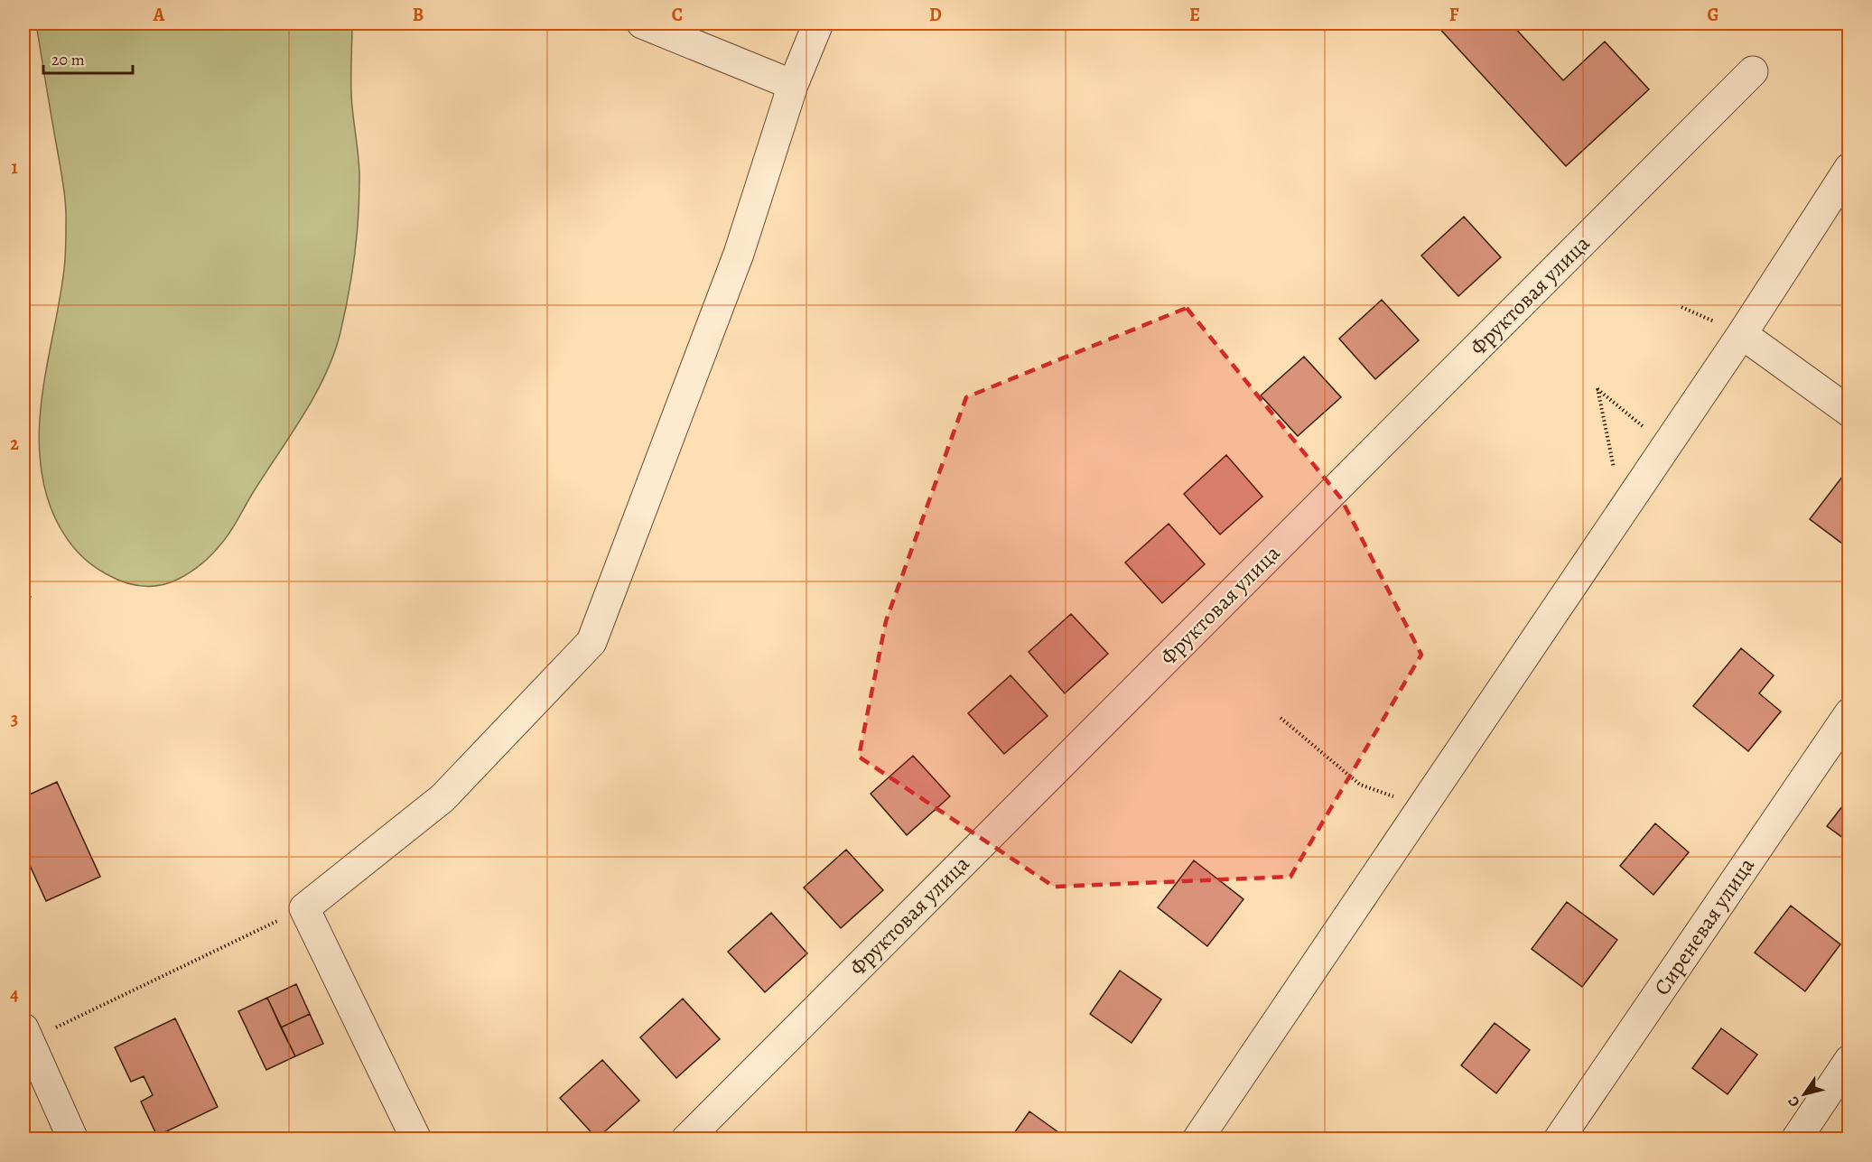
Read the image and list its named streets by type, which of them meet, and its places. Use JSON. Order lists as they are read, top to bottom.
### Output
{
  "streets": {
    "street": ["Фруктовая улица", "Сиреневая улица"]
  },
  "scale_bar": "20 m",
  "north": "bottom left",
  "grid": {
    "columns": [
      "A",
      "B",
      "C",
      "D",
      "E",
      "F",
      "G"
    ],
    "rows": [
      "1",
      "2",
      "3",
      "4"
    ]
  }
}
